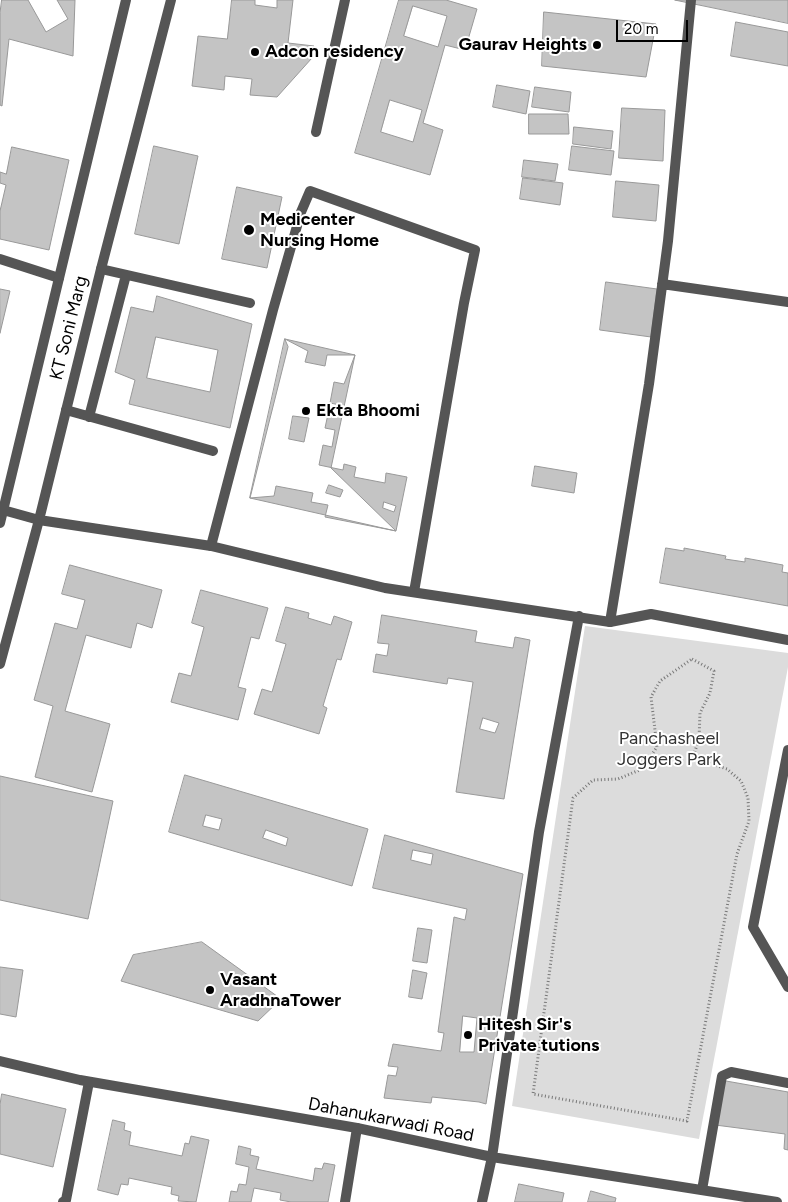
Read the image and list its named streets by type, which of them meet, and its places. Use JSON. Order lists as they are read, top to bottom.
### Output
{
  "streets": {
    "street": ["KT Soni Marg", "Dahanukarwadi Road"]
  },
  "parks": ["Panchasheel Joggers Park"],
  "places": [
    "Gaurav Heights",
    "Adcon residency",
    "Medicenter Nursing Home",
    "Ekta Bhoomi",
    "Vasant AradhnaTower",
    "Hitesh Sir's Private tutions"
  ],
  "scale_bar": "20 m"
}
